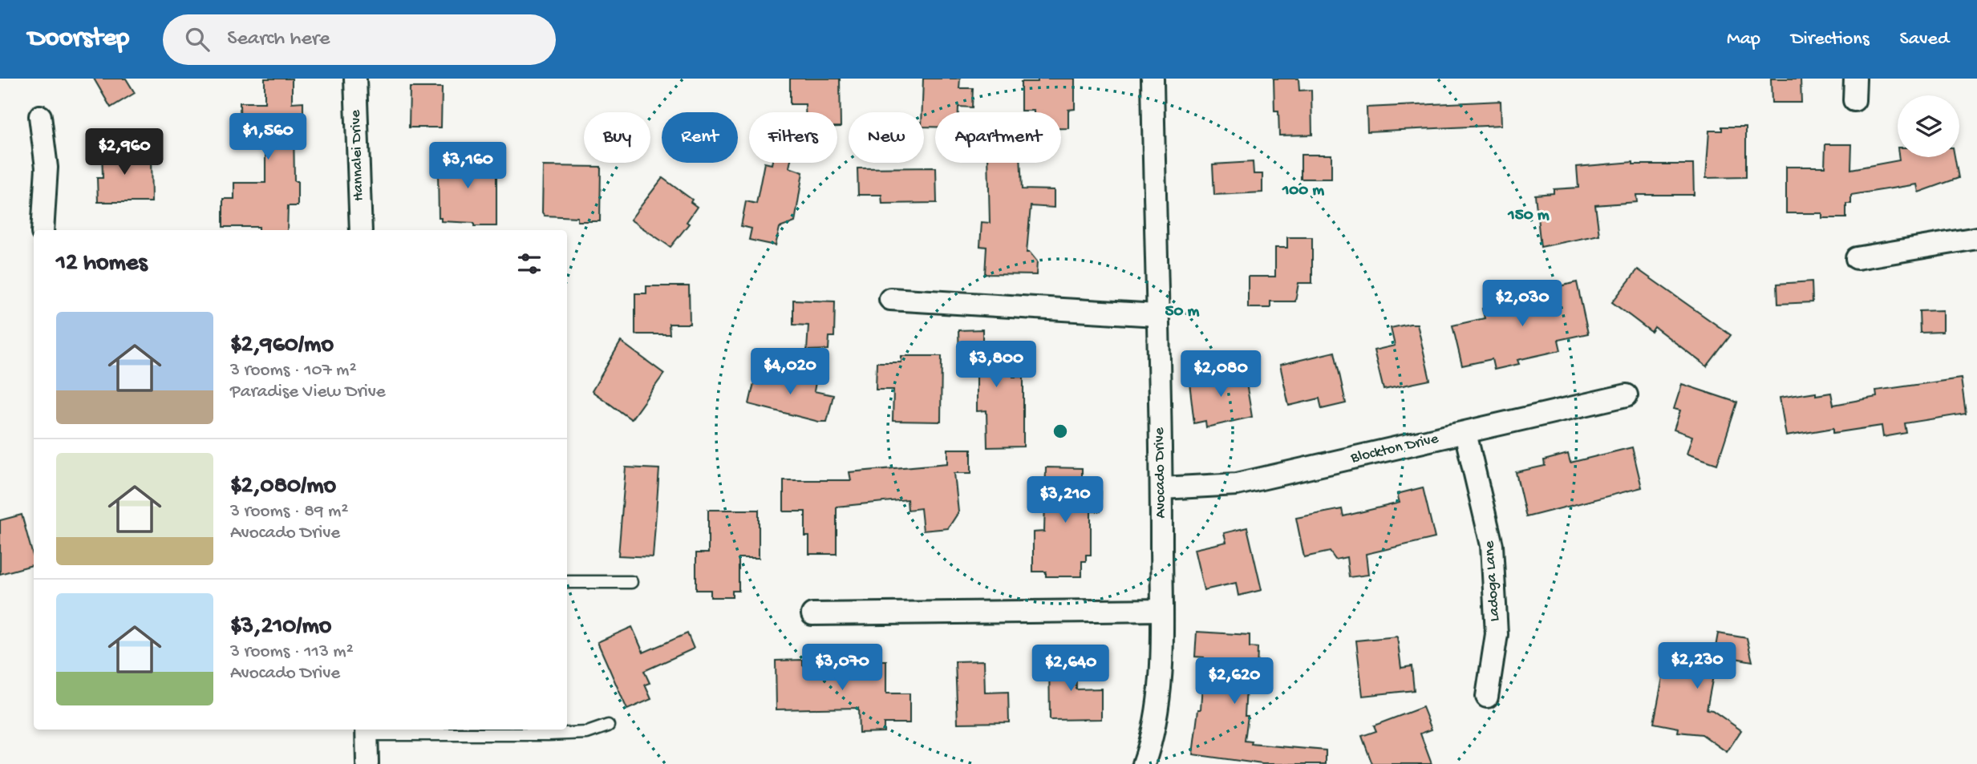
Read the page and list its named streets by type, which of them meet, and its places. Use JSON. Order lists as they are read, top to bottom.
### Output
{
  "streets": {
    "street": [
      "Hannalei Drive",
      "Blockton Drive",
      "Avocado Drive",
      "Ladoga Lane"
    ]
  },
  "crossings": [
    ["Blockton Drive", "Avocado Drive"],
    ["Blockton Drive", "Ladoga Lane"]
  ],
  "page": {
    "header": "Doorstep",
    "search": "Search here",
    "nav": ["Map", "Directions", "Saved"],
    "chip": [
      "Buy",
      "Rent",
      "Filters",
      "New",
      "Apartment"
    ],
    "price": [
      "$1,560",
      "$2,960",
      "$3,160",
      "$2,030",
      "$3,800",
      "$4,020",
      "$2,080",
      "$3,210",
      "$2,230",
      "$3,070",
      "$2,640",
      "$2,620"
    ],
    "heading": "12 homes",
    "list": [
      {
        "name": "$2,960/mo",
        "note": "3 rooms · 107 m² · Paradise View Drive"
      },
      {
        "name": "$2,080/mo",
        "note": "3 rooms · 89 m² · Avocado Drive"
      },
      {
        "name": "$3,210/mo",
        "note": "3 rooms · 113 m² · Avocado Drive"
      }
    ]
  },
  "rings": ["100 m", "150 m", "50 m"]
}
